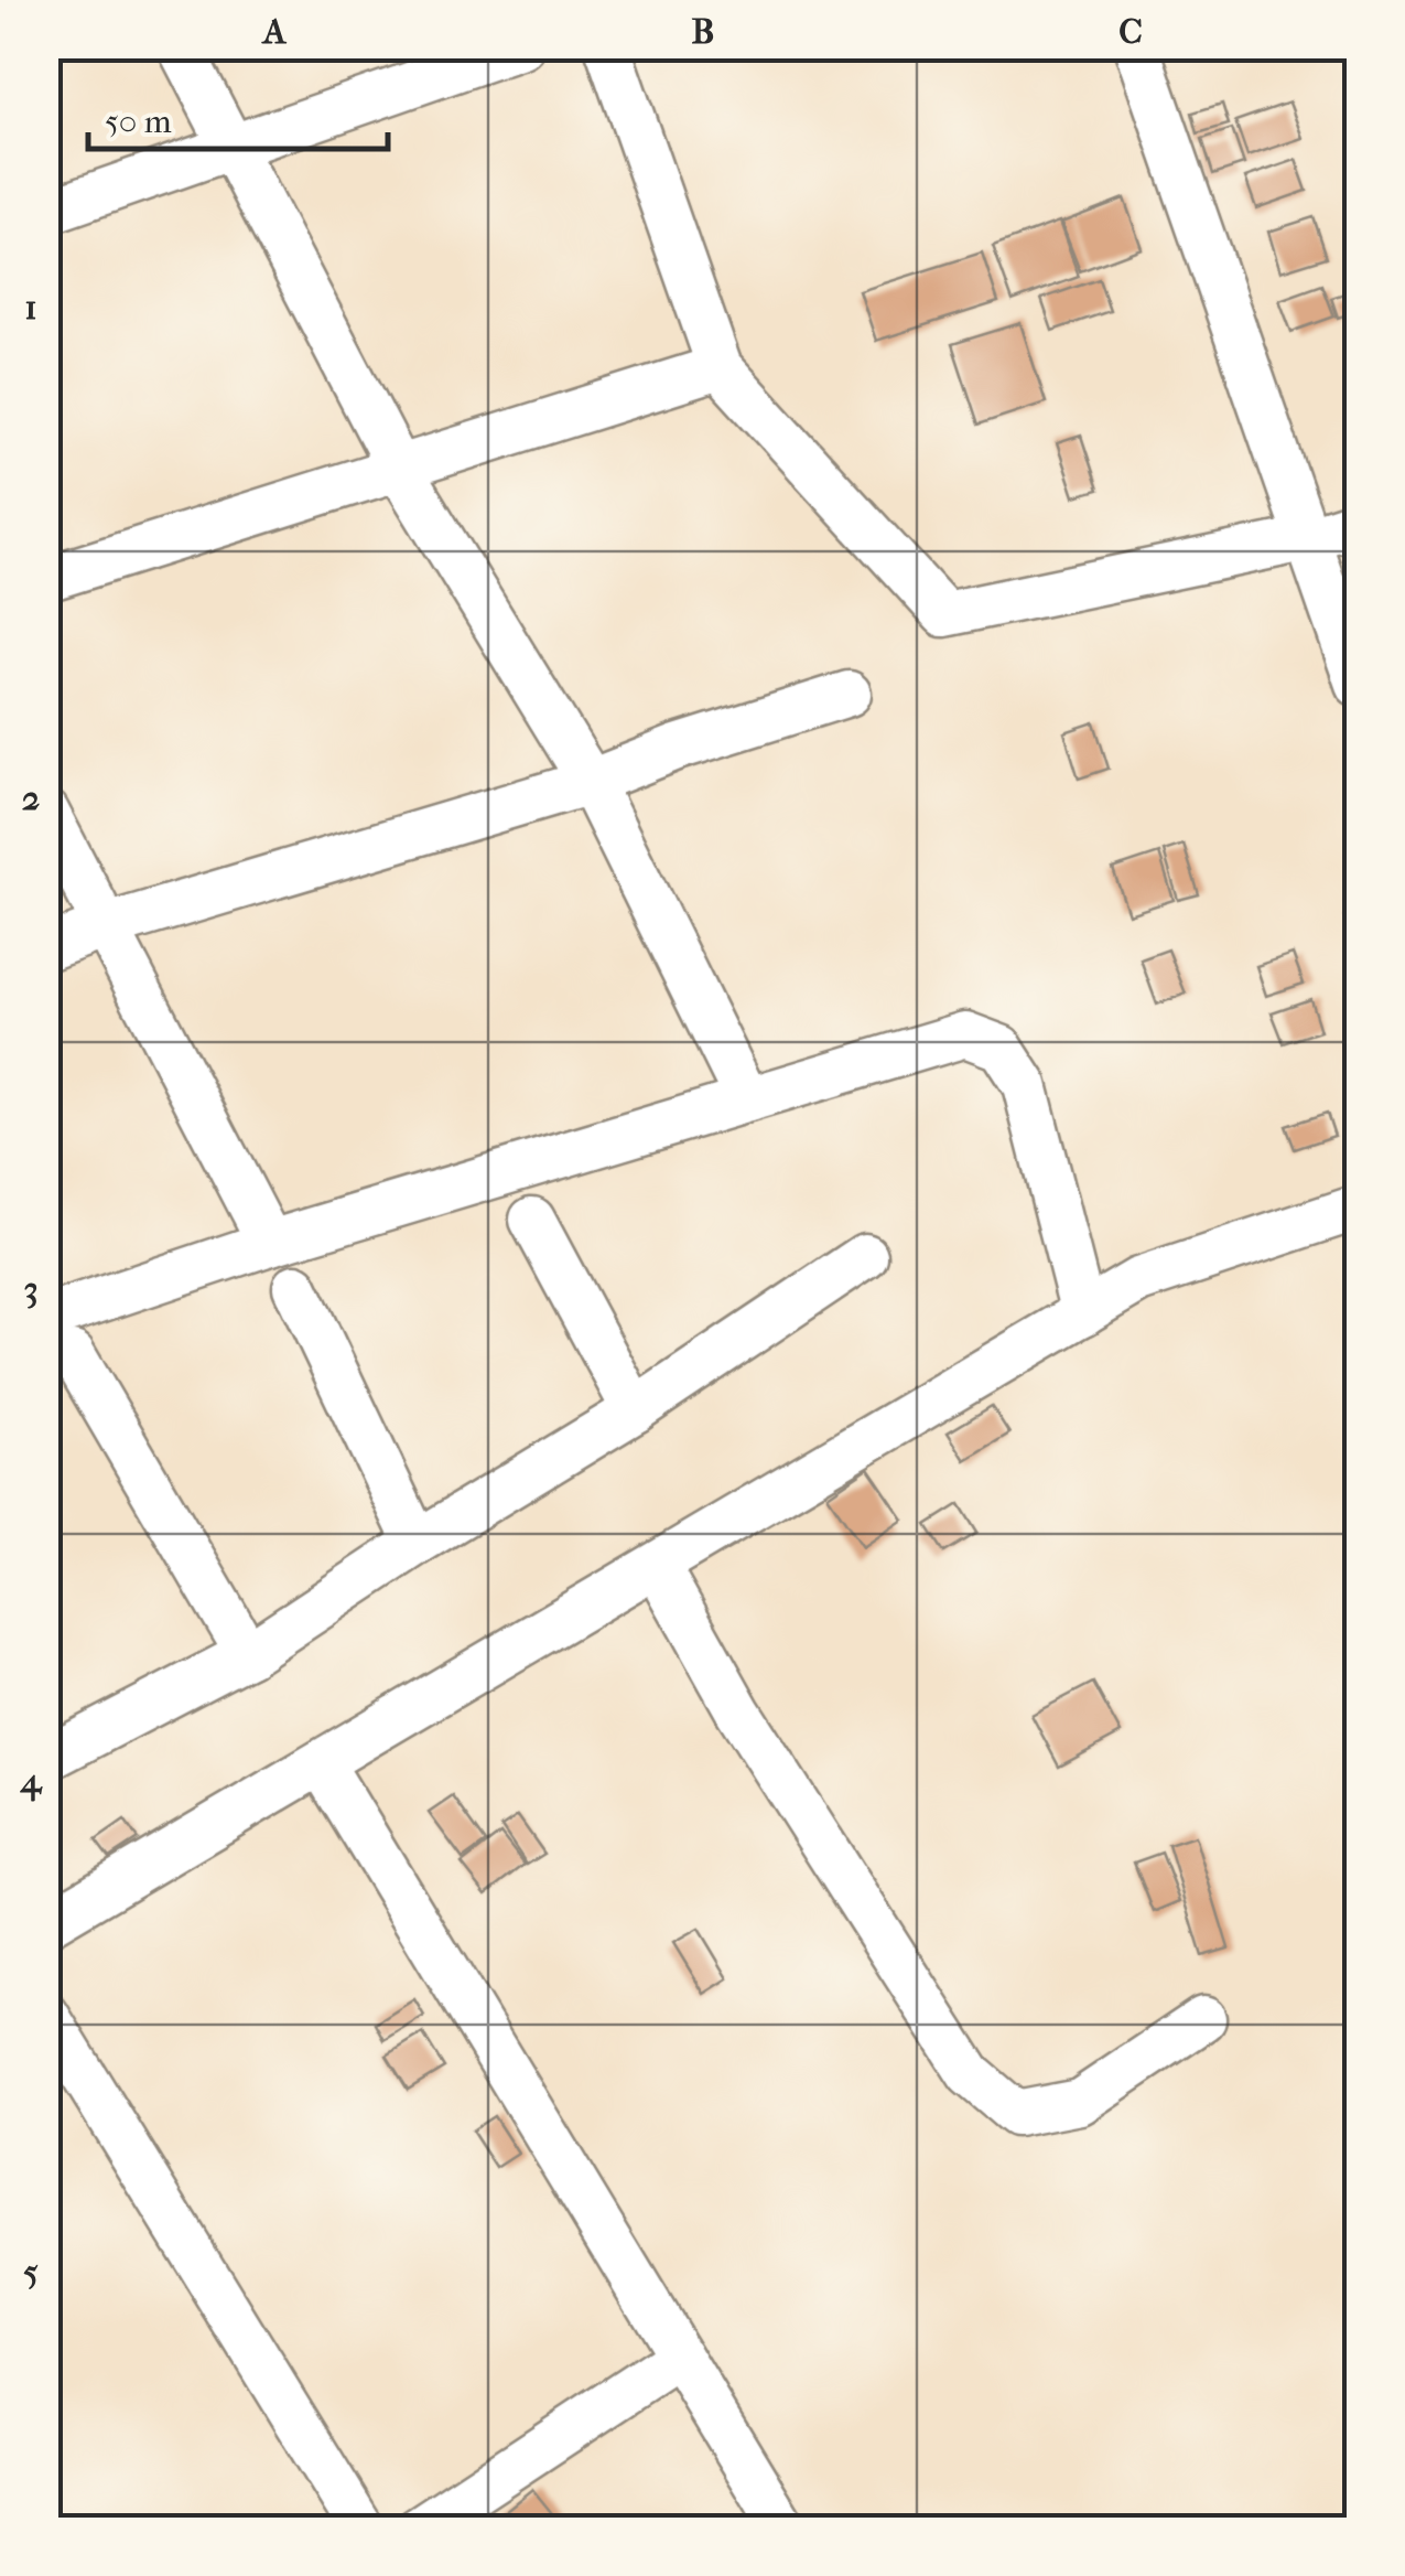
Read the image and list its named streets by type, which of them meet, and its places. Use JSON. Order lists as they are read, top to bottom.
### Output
{
  "scale_bar": "50 m",
  "grid": {
    "columns": ["A", "B", "C"],
    "rows": [
      "1",
      "2",
      "3",
      "4",
      "5"
    ]
  }
}
